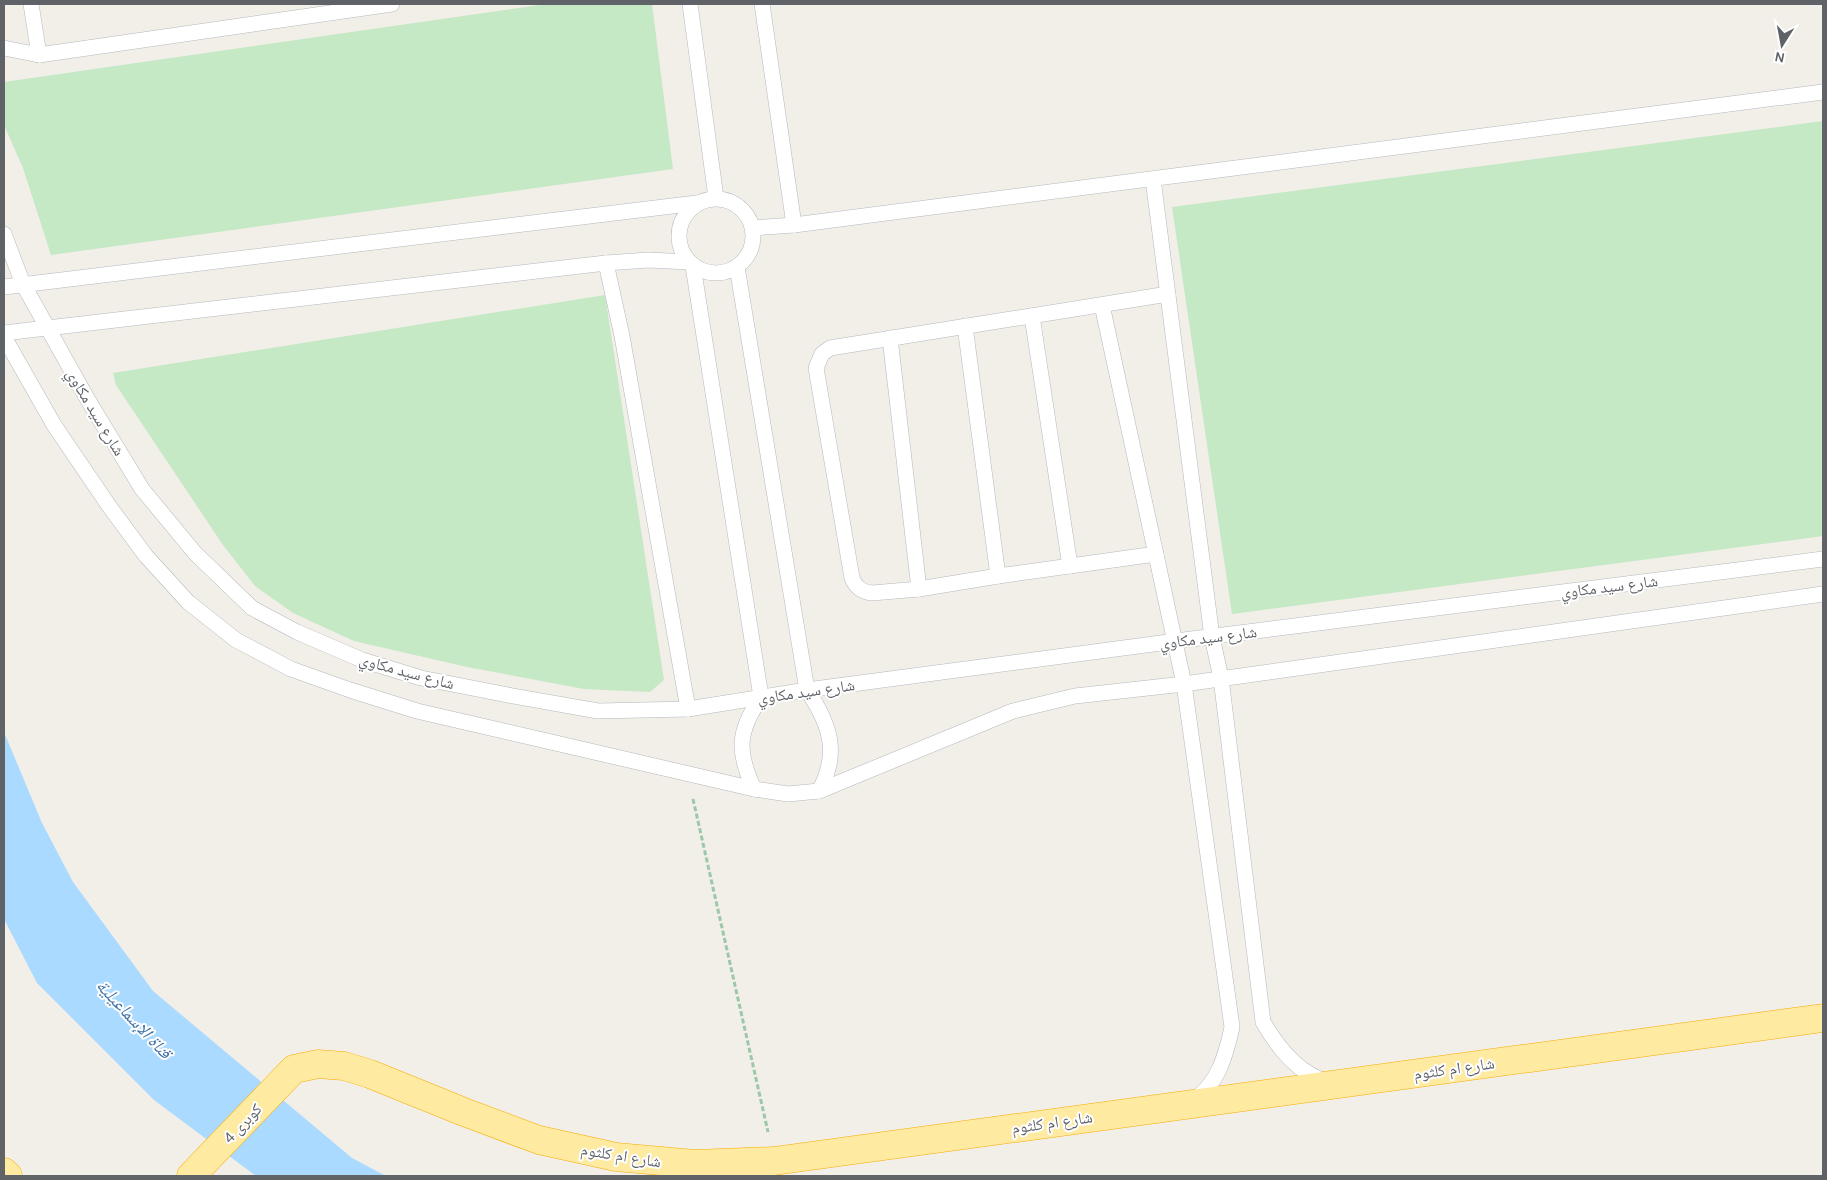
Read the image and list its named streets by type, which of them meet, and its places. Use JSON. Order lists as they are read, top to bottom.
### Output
{
  "streets": {
    "highway": ["شارع ام كلثوم", "كوبرى 4"],
    "lane": ["شارع سيد مكاوي"]
  },
  "crossings": [
    ["شارع ام كلثوم", "كوبرى 4"]
  ],
  "water": ["قناة الإسماعيلية"],
  "north": "bottom"
}
